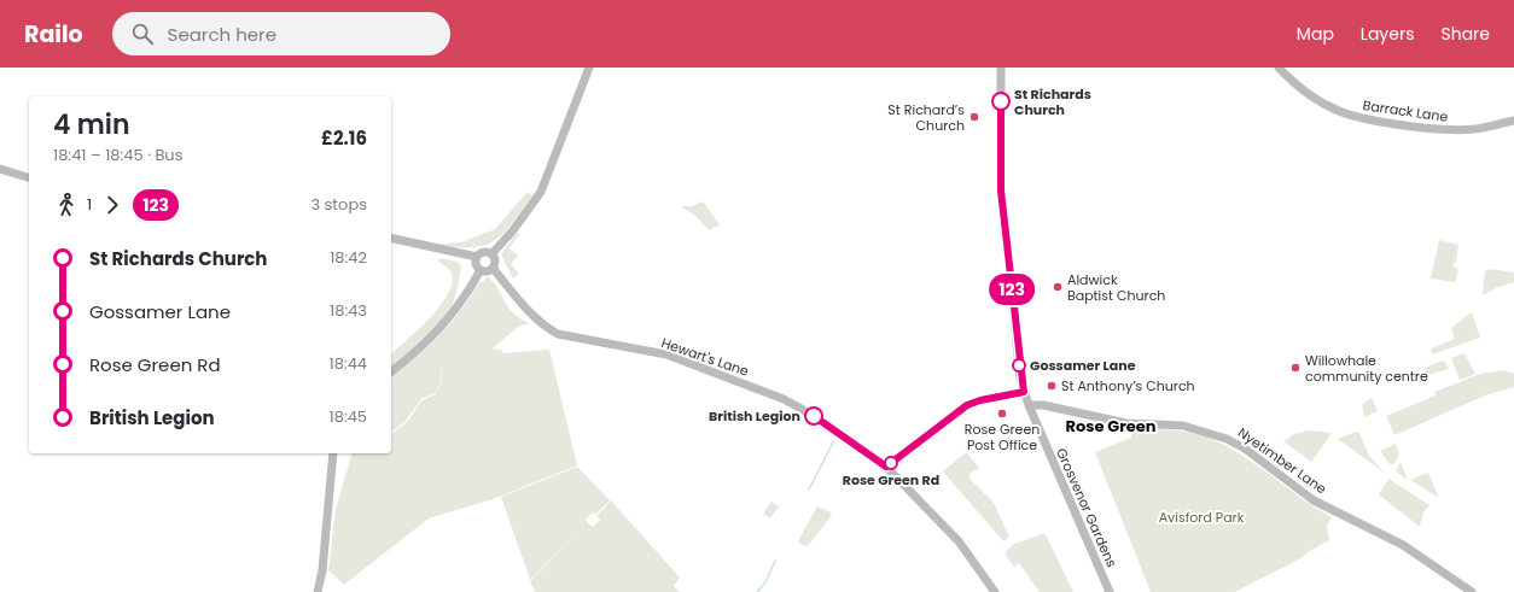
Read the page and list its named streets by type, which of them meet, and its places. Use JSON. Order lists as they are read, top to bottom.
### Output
{
  "streets": {
    "street": [
      "Barrack Lane",
      "Hewart's Lane",
      "Nyetimber Lane",
      "Grosvenor Gardens"
    ]
  },
  "crossings": [
    ["Nyetimber Lane", "Grosvenor Gardens"]
  ],
  "districts": ["Rose Green"],
  "parks": ["Avisford Park"],
  "places": [
    "St Richards Church",
    "St Richard’s Church",
    "Aldwick Baptist Church",
    "Gossamer Lane",
    "Willowhale community centre",
    "St Anthony’s Church",
    "Rose Green Post Office",
    "British Legion",
    "Rose Green Rd"
  ],
  "lines": ["bus line 123"],
  "page": {
    "header": "Railo",
    "search": "Search here",
    "nav": ["Map", "Layers", "Share"],
    "on_map": "123",
    "heading": ["4 min", "18:41 – 18:45 · Bus", "£2.16"],
    "legs": ["1", "123", "3 stops"],
    "list": [
      {
        "name": "St Richards Church",
        "value": "18:42"
      },
      {
        "name": "Gossamer Lane",
        "value": "18:43"
      },
      {
        "name": "Rose Green Rd",
        "value": "18:44"
      },
      {
        "name": "British Legion",
        "value": "18:45"
      }
    ]
  }
}
